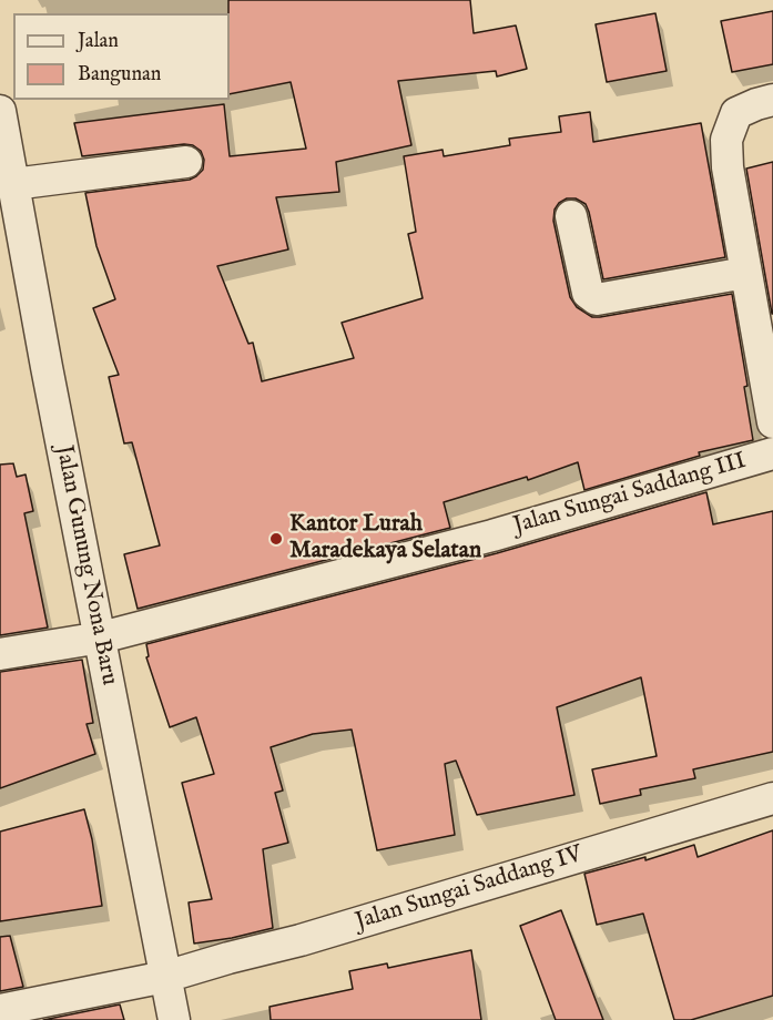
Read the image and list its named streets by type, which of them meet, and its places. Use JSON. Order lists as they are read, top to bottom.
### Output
{
  "streets": {
    "street": ["Jalan Sungai Saddang III", "Jalan Gunung Nona Baru", "Jalan Sungai Saddang IV"]
  },
  "crossings": [
    ["Jalan Sungai Saddang III", "Jalan Gunung Nona Baru"],
    ["Jalan Gunung Nona Baru", "Jalan Sungai Saddang IV"]
  ],
  "places": ["Kantor Lurah Maradekaya Selatan"],
  "legend": ["Jalan", "Bangunan"]
}
